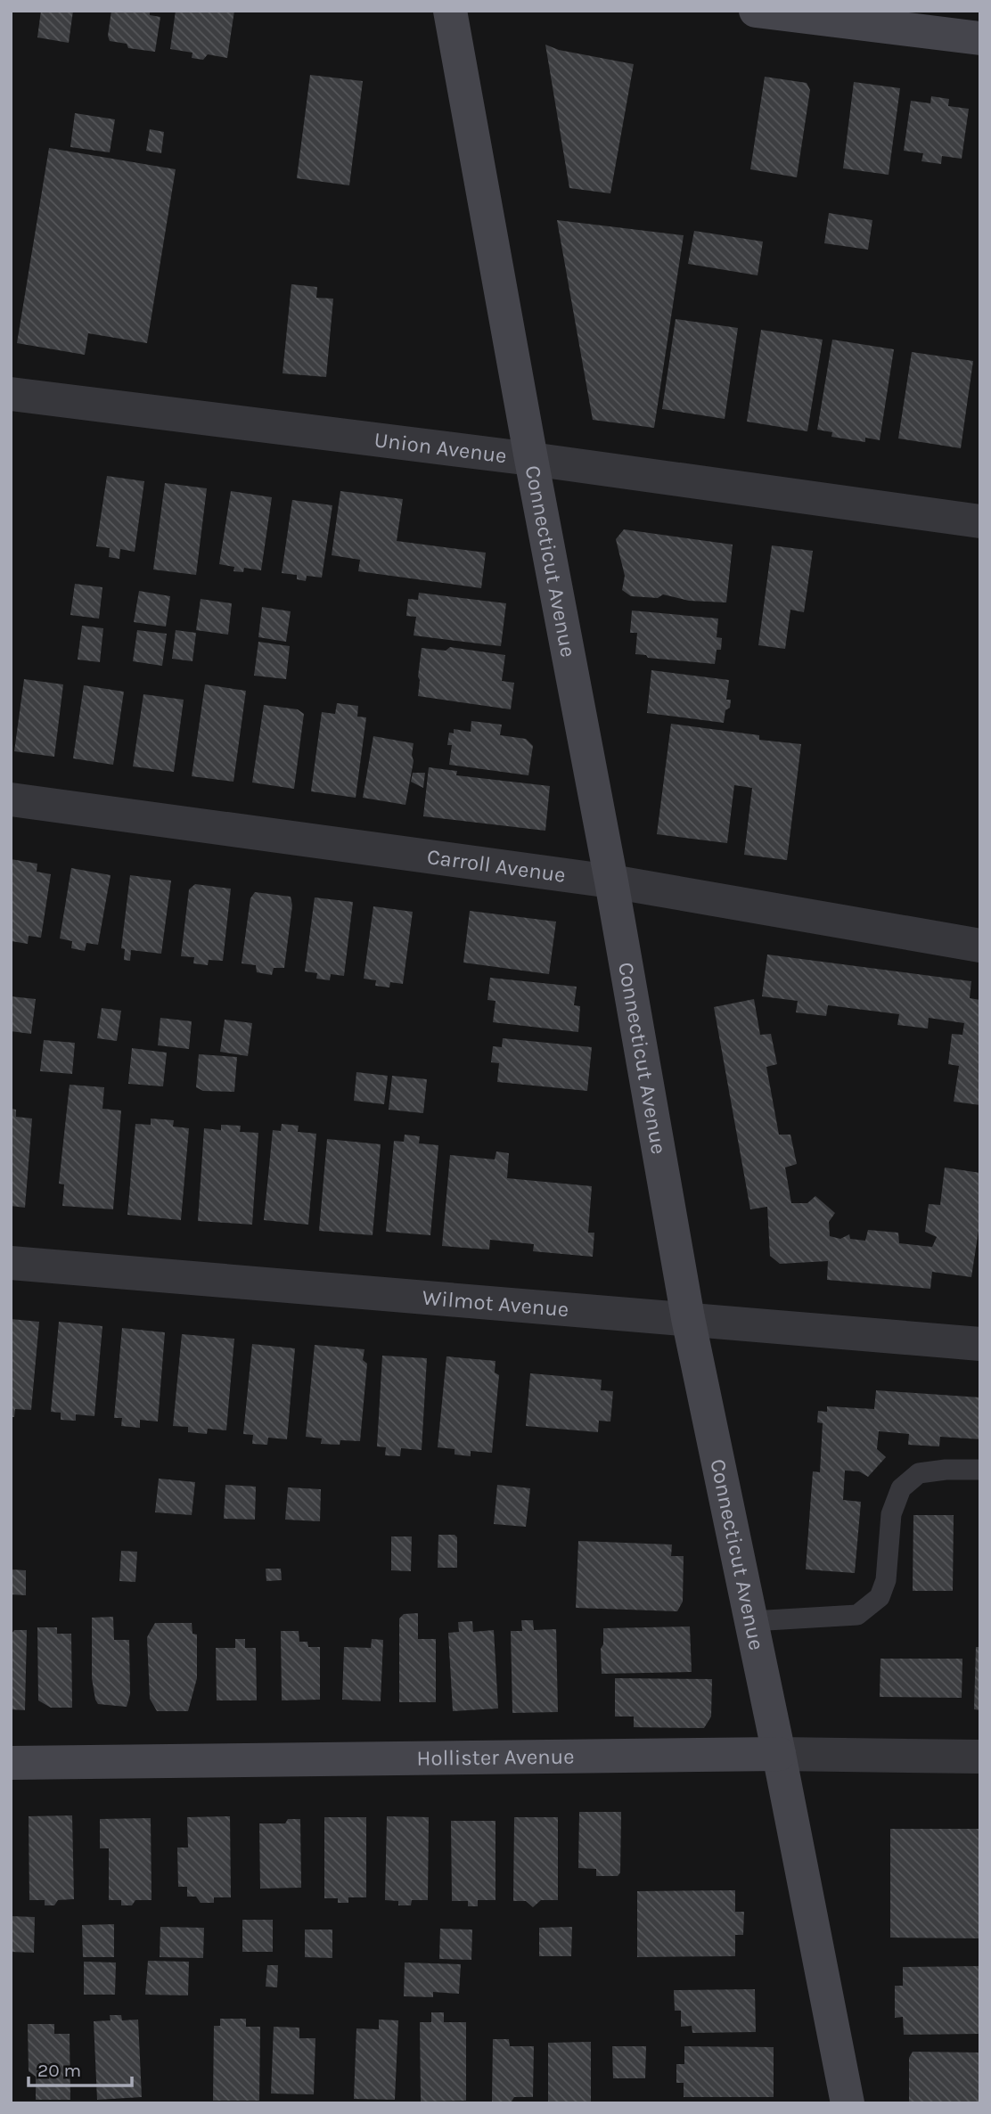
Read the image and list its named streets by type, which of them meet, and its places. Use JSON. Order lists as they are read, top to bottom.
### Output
{
  "streets": {
    "main road": ["Connecticut Avenue", "Hollister Avenue"],
    "street": ["Union Avenue", "Carroll Avenue", "Wilmot Avenue"]
  },
  "crossings": [
    ["Union Avenue", "Connecticut Avenue"],
    ["Connecticut Avenue", "Carroll Avenue"],
    ["Connecticut Avenue", "Wilmot Avenue"],
    ["Connecticut Avenue", "Hollister Avenue"]
  ],
  "scale_bar": "20 m"
}
